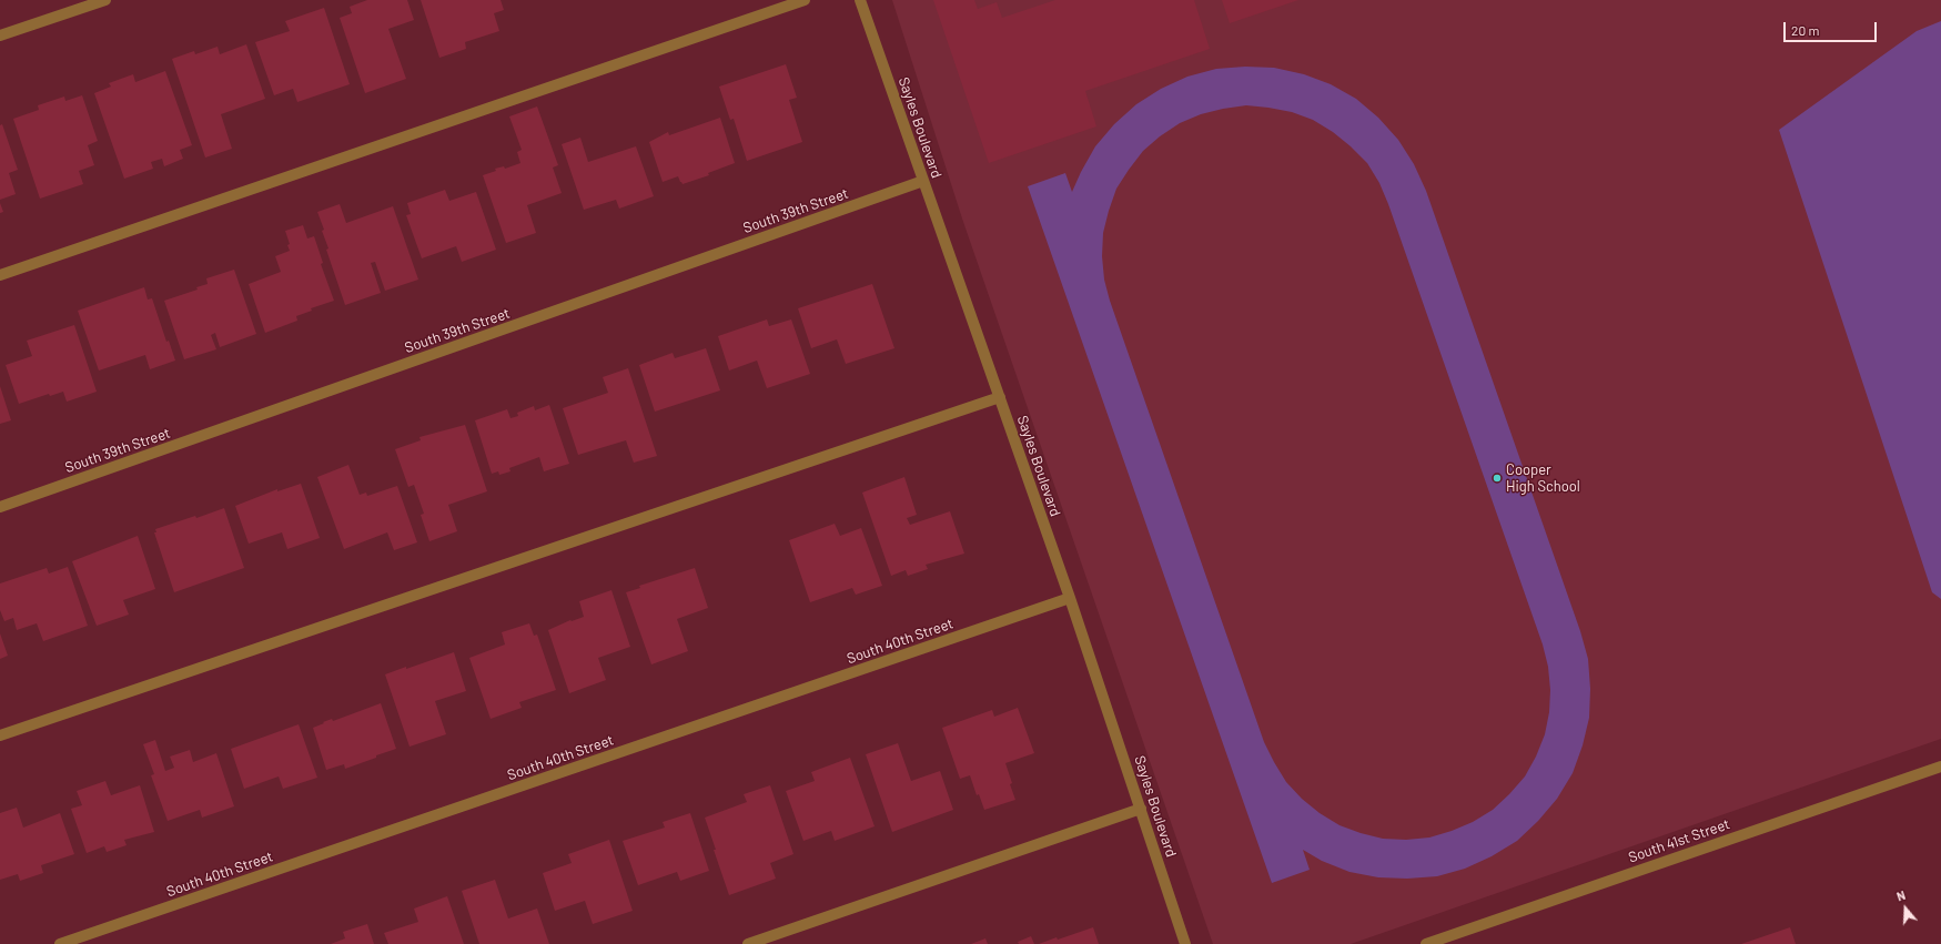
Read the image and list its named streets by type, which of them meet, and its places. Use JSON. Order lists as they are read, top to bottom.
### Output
{
  "streets": {
    "street": [
      "Sayles Boulevard",
      "South 39th Street",
      "South 40th Street",
      "South 41st Street"
    ]
  },
  "crossings": [
    ["Sayles Boulevard", "South 39th Street"],
    ["Sayles Boulevard", "South 40th Street"]
  ],
  "places": ["Cooper High School"],
  "scale_bar": "20 m",
  "north": "top"
}
